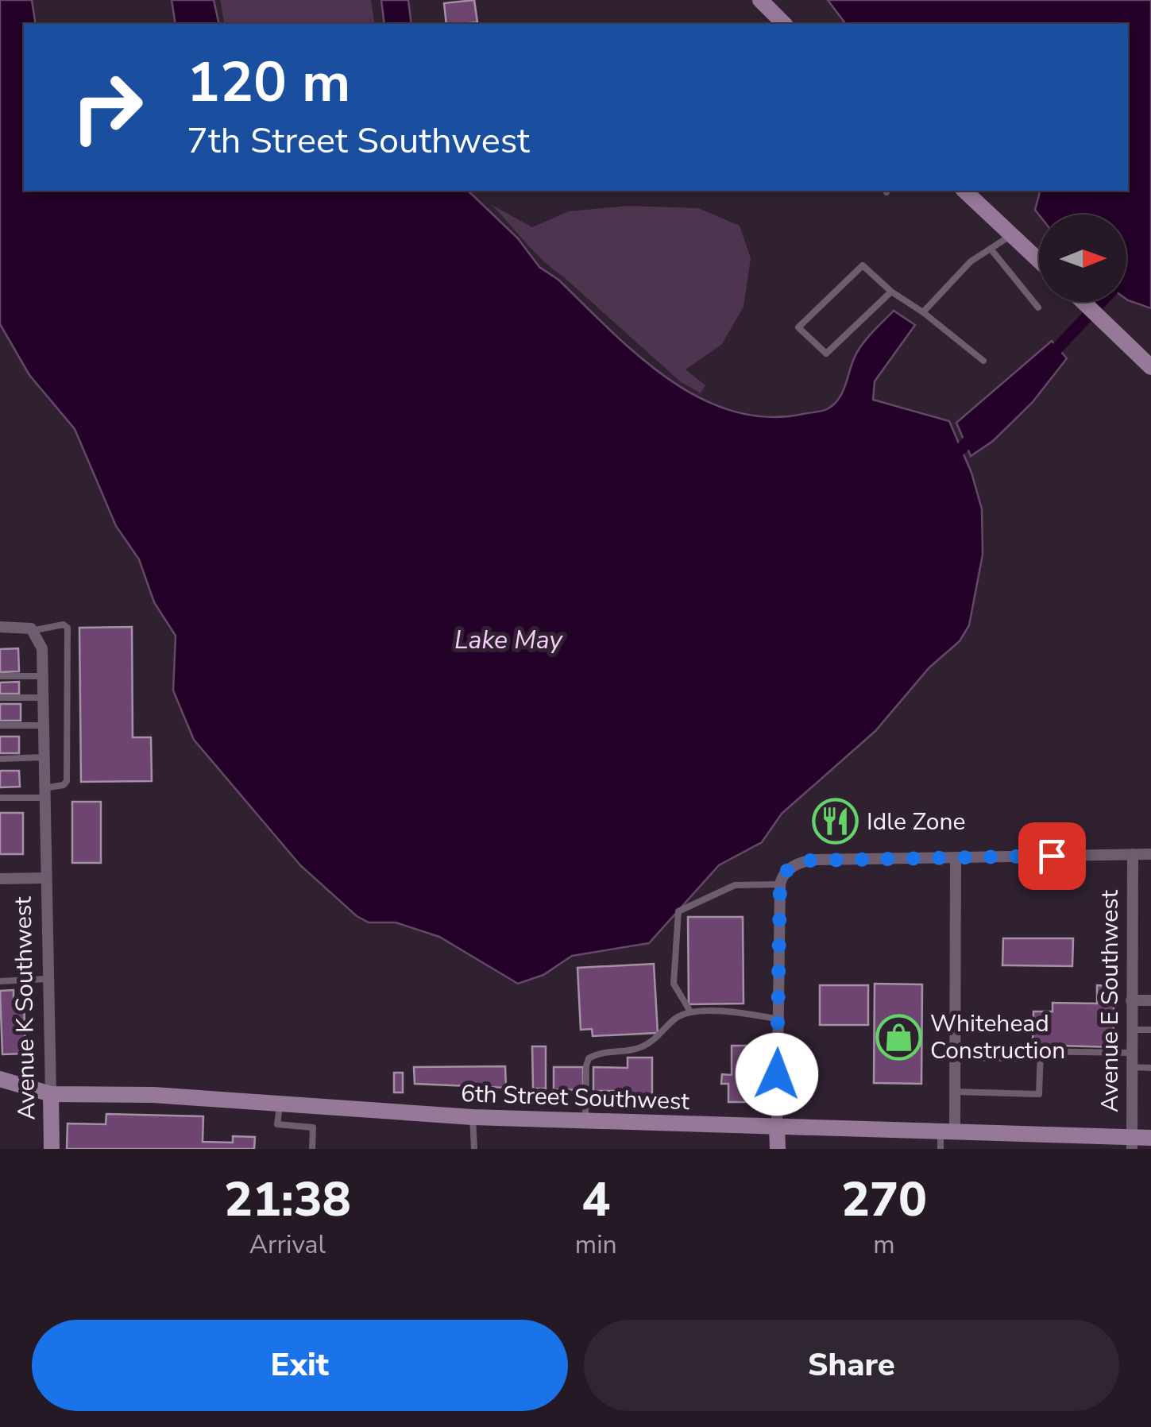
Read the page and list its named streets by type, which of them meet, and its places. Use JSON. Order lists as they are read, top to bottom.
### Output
{
  "streets": {
    "street": ["Avenue E Southwest", "Avenue K Southwest", "6th Street Southwest"]
  },
  "crossings": [
    ["Avenue E Southwest", "6th Street Southwest"],
    ["Avenue K Southwest", "6th Street Southwest"]
  ],
  "water": ["Lake May"],
  "places": {
    "restaurant": ["Idle Zone"],
    "shop": ["Whitehead Construction"]
  },
  "north": "right",
  "page": {
    "turn": ["120 m", "7th Street Southwest"],
    "eta": [
      "21:38",
      "Arrival",
      "4",
      "min",
      "270",
      "m"
    ],
    "buttons": ["Exit", "Share"]
  }
}
